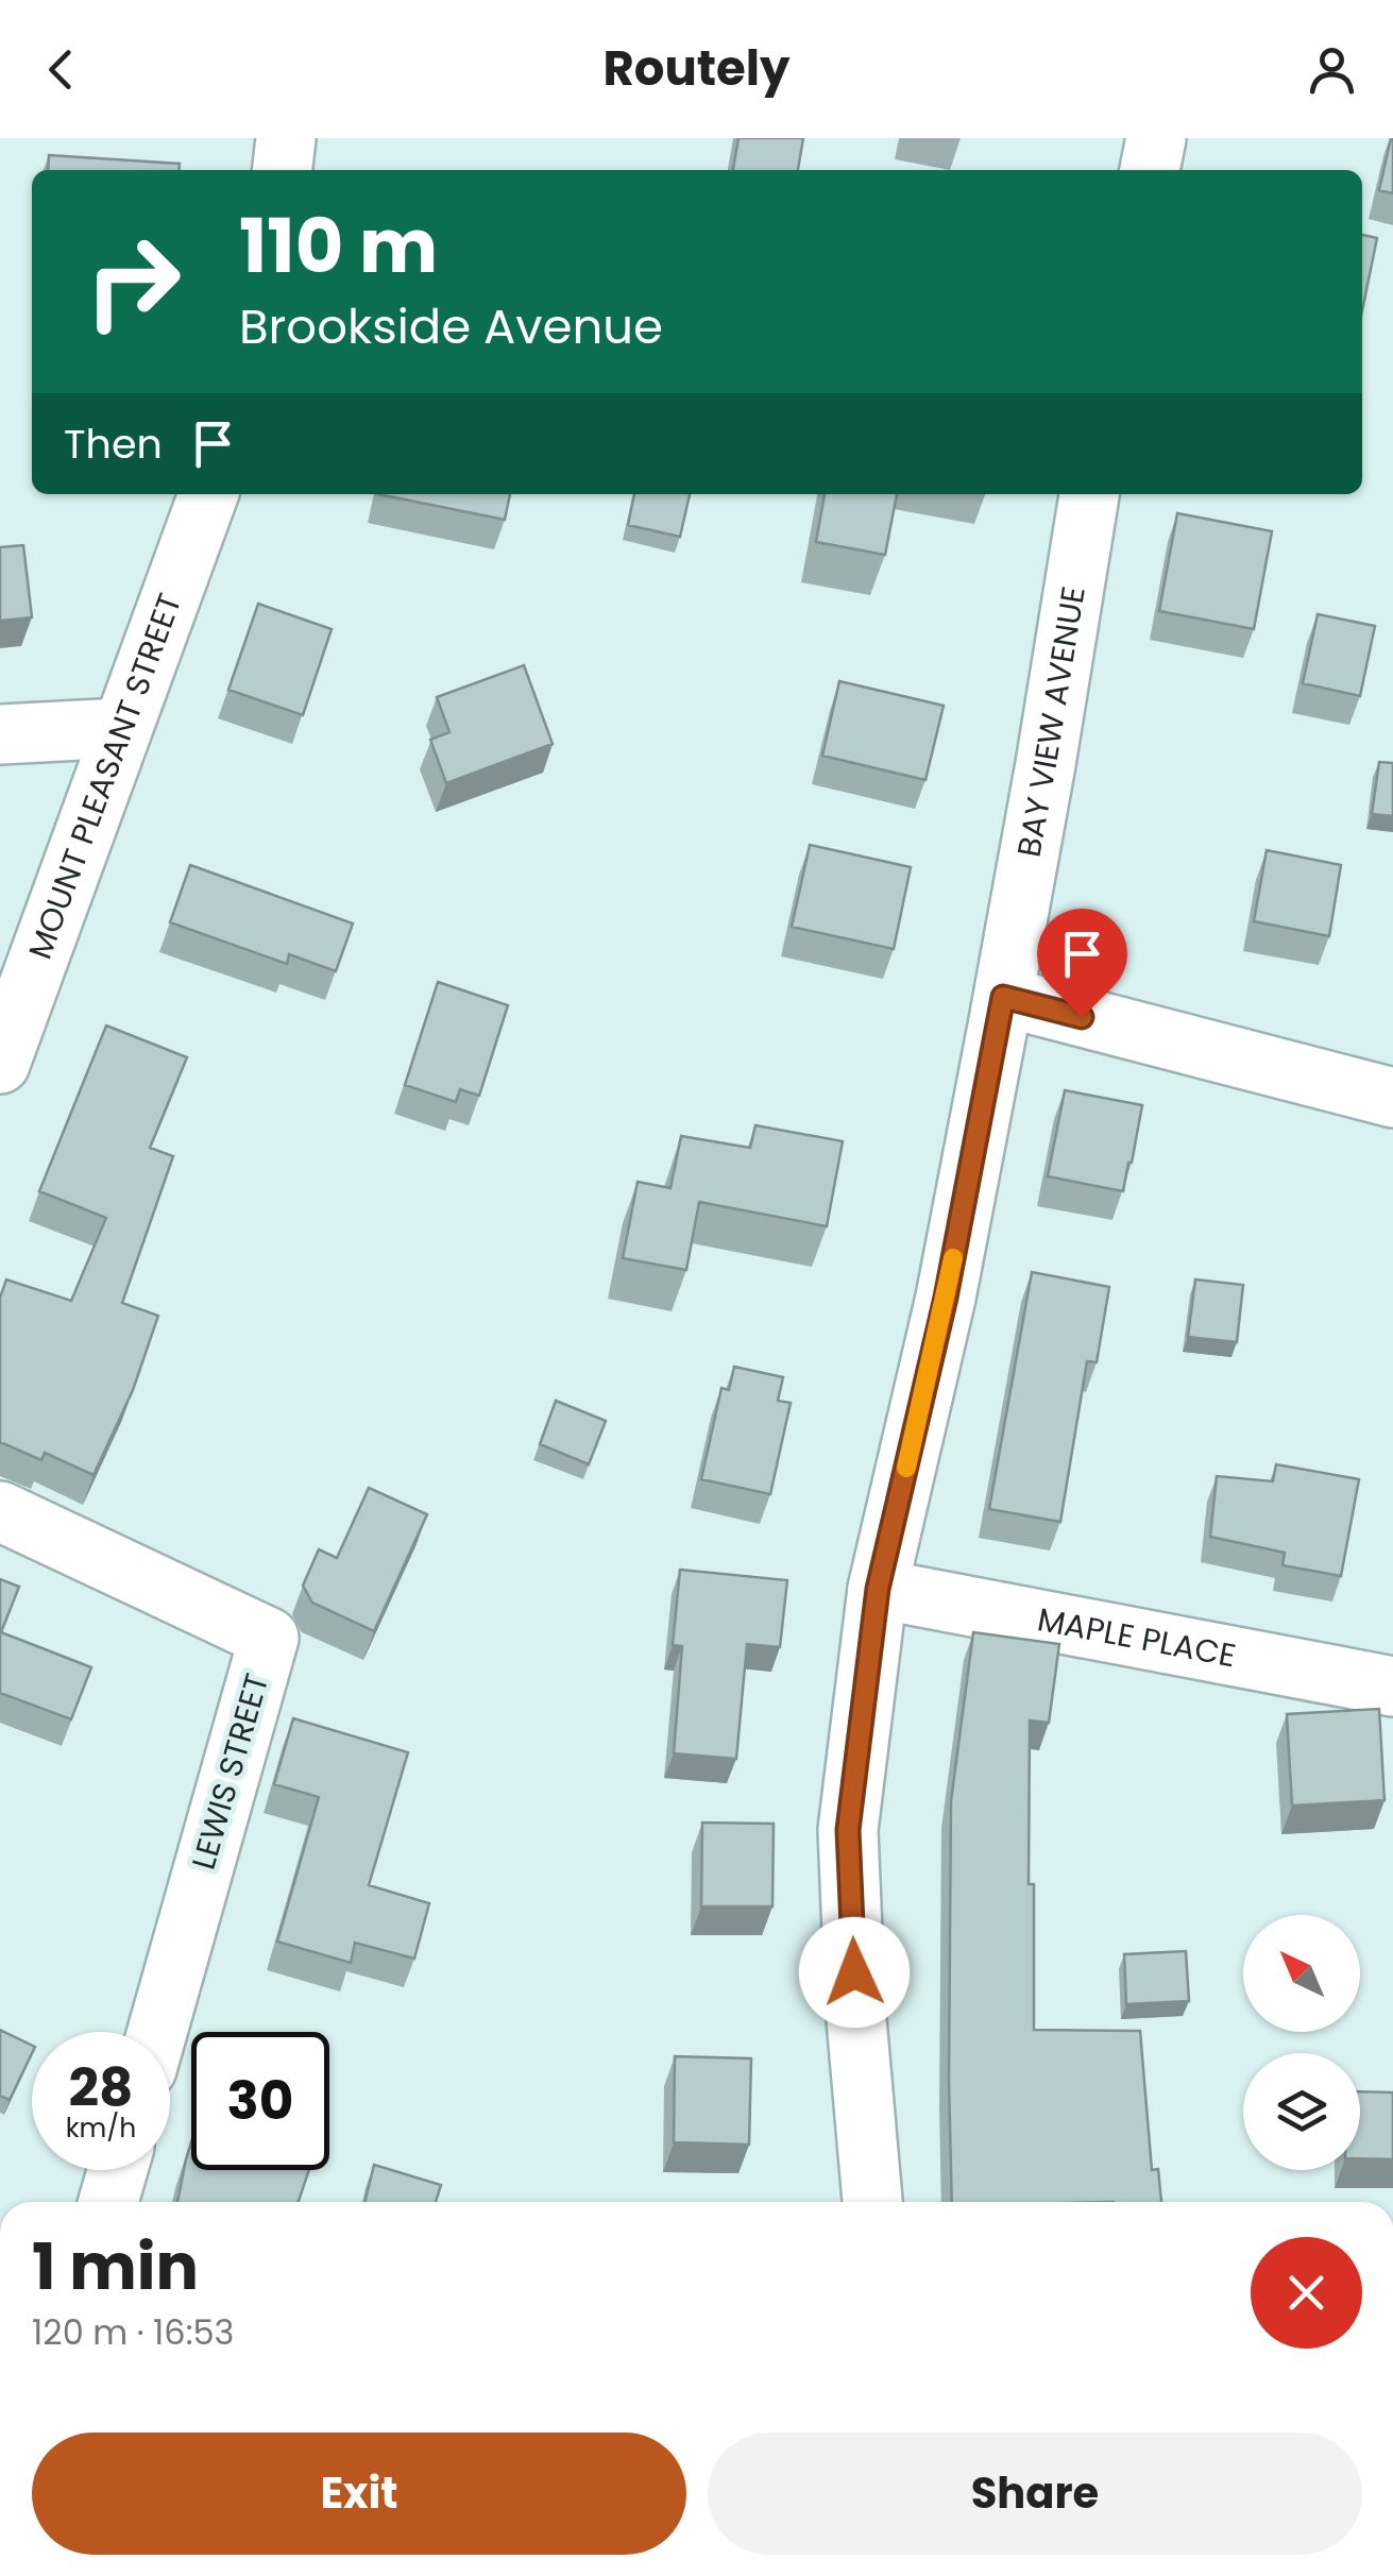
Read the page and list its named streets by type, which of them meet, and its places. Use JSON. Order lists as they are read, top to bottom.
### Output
{
  "streets": {
    "street": [
      "BAY VIEW AVENUE",
      "MOUNT PLEASANT STREET",
      "MAPLE PLACE",
      "LEWIS STREET"
    ]
  },
  "crossings": [
    ["BAY VIEW AVENUE", "MAPLE PLACE"]
  ],
  "north": "top left",
  "page": {
    "header": "Routely",
    "turn": ["110 m", "Brookside Avenue"],
    "then": "Then",
    "speed": "28 km/h",
    "limit": "30",
    "heading": ["1 min", "120 m · 16:53"],
    "buttons": ["Exit", "Share"]
  }
}
